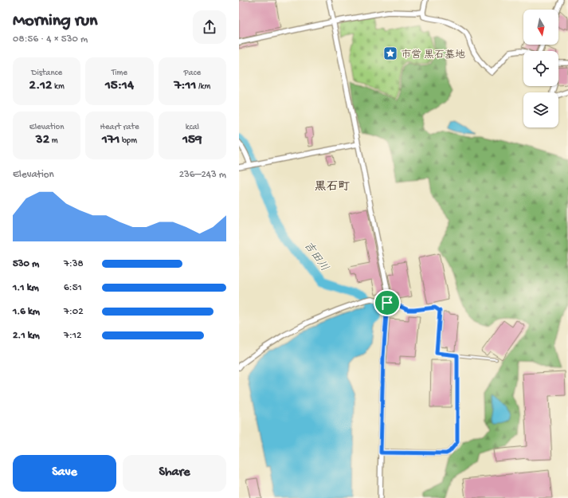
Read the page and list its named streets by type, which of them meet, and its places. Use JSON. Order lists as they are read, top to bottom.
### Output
{
  "districts": ["黒石町"],
  "water": ["吉田川"],
  "places": {
    "place": ["市営 黒石墓地"]
  },
  "north": "bottom",
  "page": {
    "heading": ["Morning run", "08:56 · 4 × 530 m"],
    "stats": [
      ["Distance", "2.12 km"],
      ["Time", "15:14"],
      ["Pace", "7:11 /km"],
      ["Elevation", "32 m"],
      ["Heart rate", "171 bpm"],
      ["kcal", "159"]
    ],
    "chart": ["Elevation", "236–243 m"],
    "list": [
      {
        "name": "530 m",
        "note": "7:38"
      },
      {
        "name": "1.1 km",
        "note": "6:51"
      },
      {
        "name": "1.6 km",
        "note": "7:02"
      },
      {
        "name": "2.1 km",
        "note": "7:12"
      }
    ],
    "buttons": ["Save", "Share"]
  }
}
